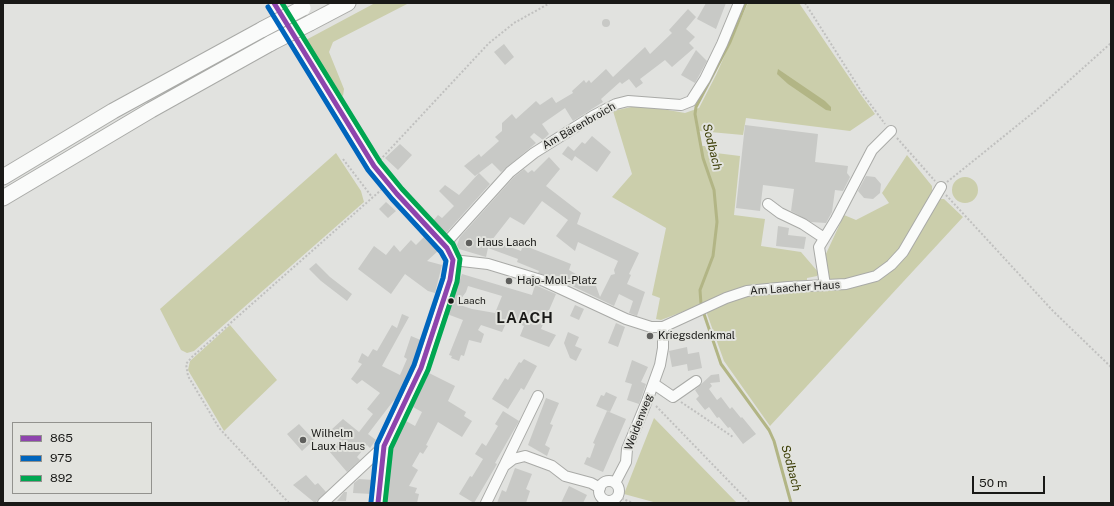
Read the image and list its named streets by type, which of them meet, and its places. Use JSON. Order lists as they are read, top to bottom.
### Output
{
  "streets": {
    "street": ["Am Bärenbroich", "Am Laacher Haus", "Weidenweg"]
  },
  "crossings": [
    ["Am Laacher Haus", "Weidenweg"]
  ],
  "districts": ["LAACH"],
  "water": ["Sodbach"],
  "places": [
    "Haus Laach",
    "Hajo-Moll-Platz",
    "Laach",
    "Kriegsdenkmal",
    "Wilhelm Laux Haus"
  ],
  "lines": ["transit line 865", "transit line 892", "transit line 975"],
  "legend": ["865", "975", "892"],
  "scale_bar": "50 m"
}
